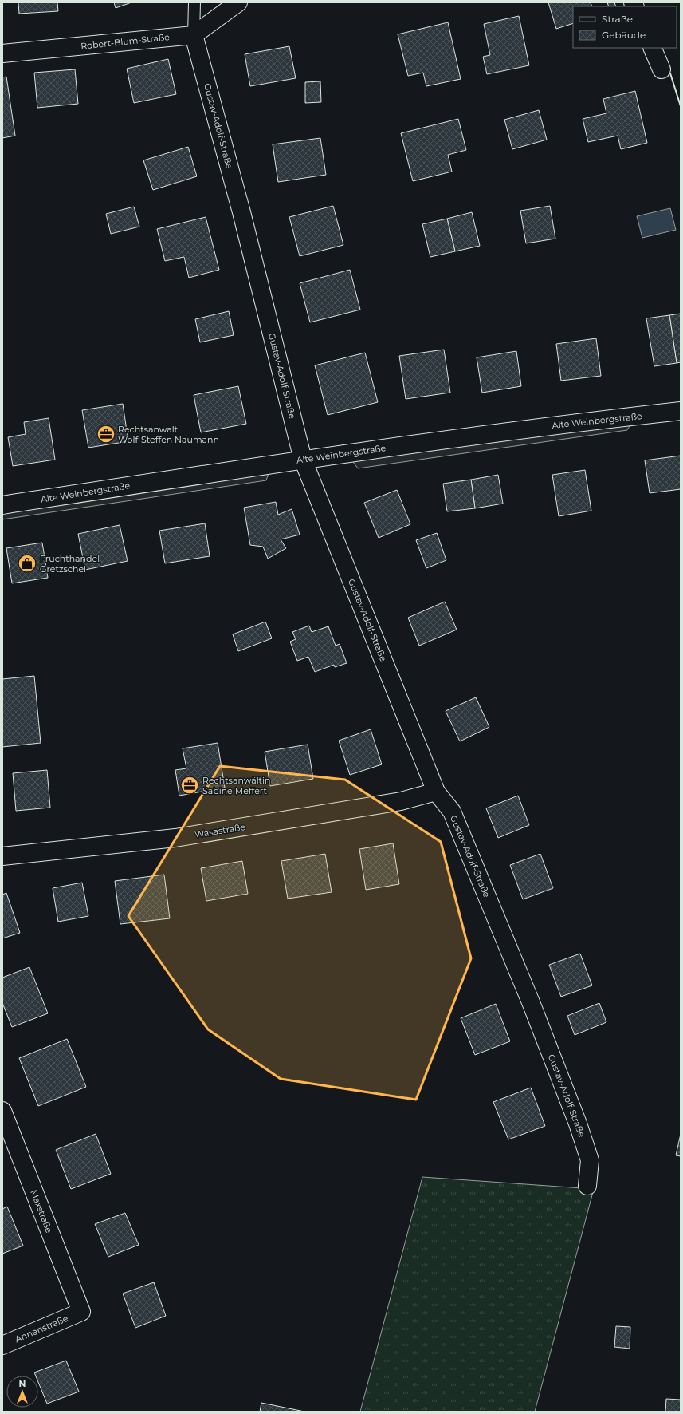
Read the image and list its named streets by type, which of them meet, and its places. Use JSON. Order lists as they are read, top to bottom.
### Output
{
  "streets": {
    "street": [
      "Robert-Blum-Straße",
      "Gustav-Adolf-Straße",
      "Alte Weinbergstraße",
      "Wasastraße",
      "Maxstraße",
      "Annenstraße"
    ]
  },
  "crossings": [
    ["Robert-Blum-Straße", "Gustav-Adolf-Straße"],
    ["Gustav-Adolf-Straße", "Alte Weinbergstraße"],
    ["Gustav-Adolf-Straße", "Wasastraße"],
    ["Maxstraße", "Annenstraße"]
  ],
  "places": {
    "office": ["Rechtsanwalt Wolf-Steffen Naumann", "Rechtsanwältin Sabine Meffert"],
    "shop": ["Fruchthandel Gretzschel"]
  },
  "legend": ["Straße", "Gebäude"],
  "north": "top"
}
